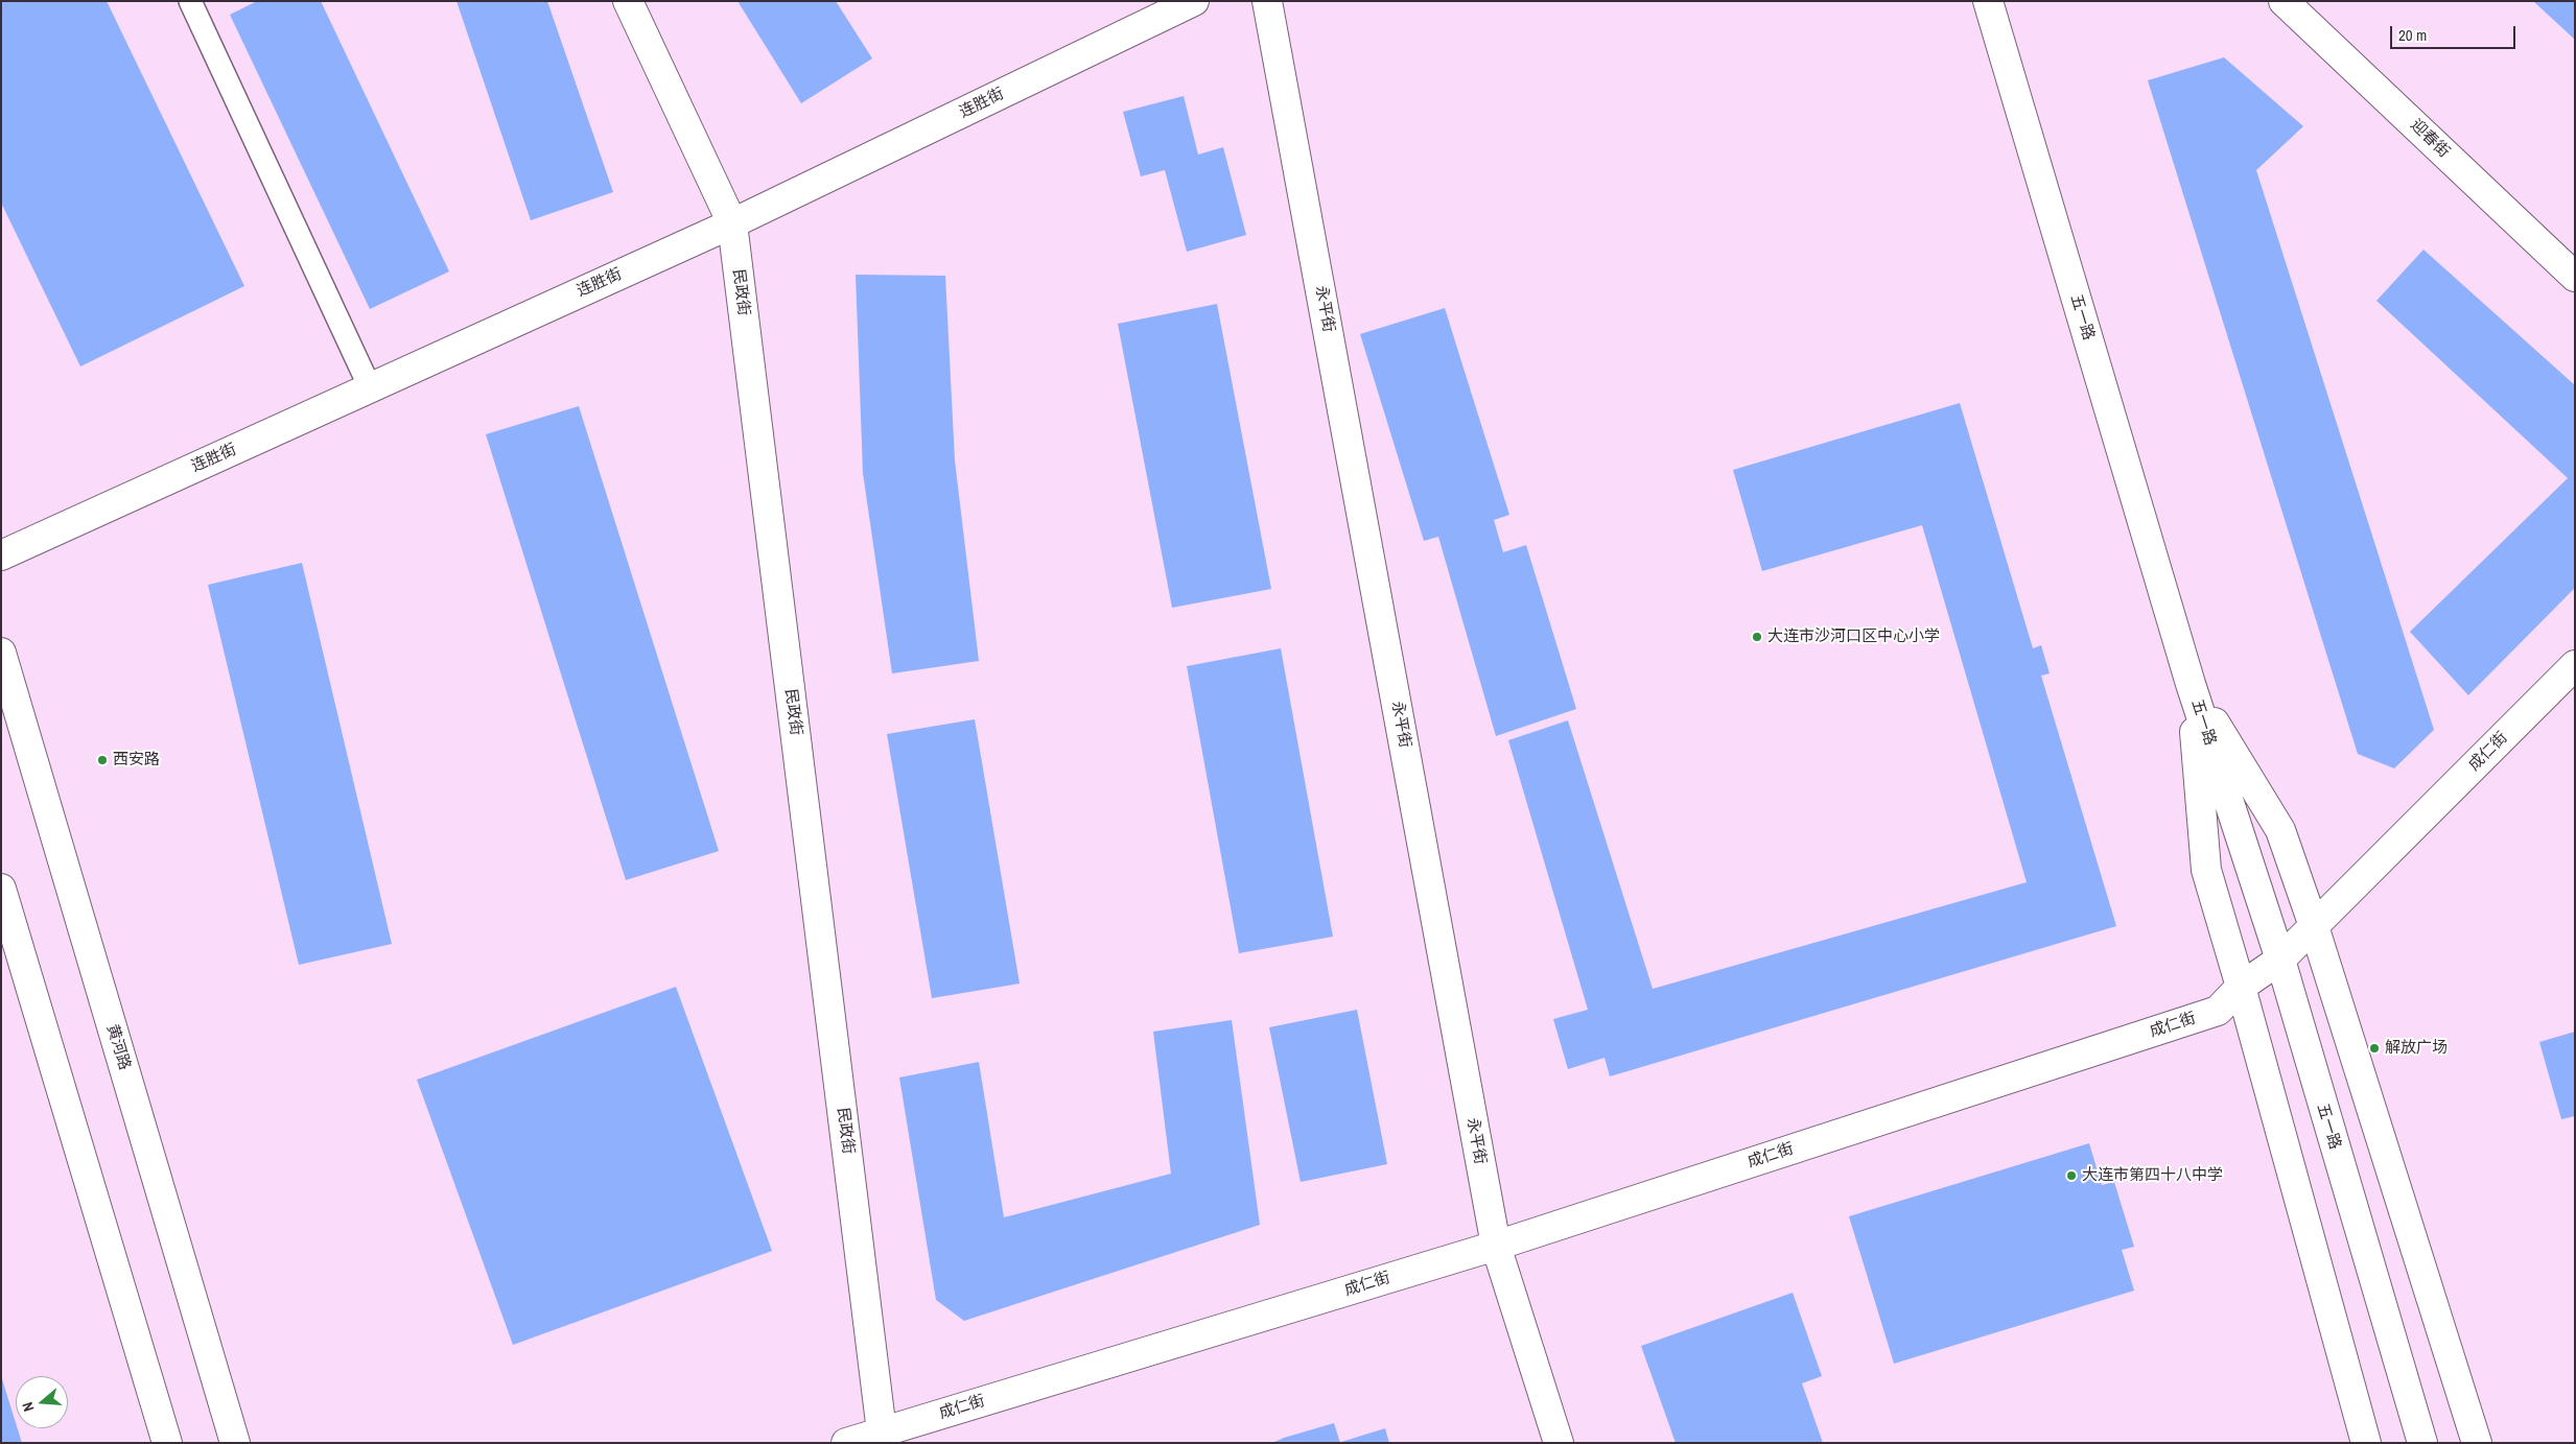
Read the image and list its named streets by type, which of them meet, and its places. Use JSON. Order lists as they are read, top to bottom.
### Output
{
  "streets": {
    "street": [
      "连胜街",
      "迎春街",
      "民政街",
      "永平街",
      "五一路",
      "成仁街",
      "黄河路"
    ]
  },
  "crossings": [
    ["连胜街", "民政街"],
    ["民政街", "成仁街"],
    ["永平街", "成仁街"],
    ["五一路", "成仁街"]
  ],
  "places": [
    "大连市沙河口区中心小学",
    "西安路",
    "解放广场",
    "大连市第四十八中学"
  ],
  "scale_bar": "20 m",
  "north": "left"
}
